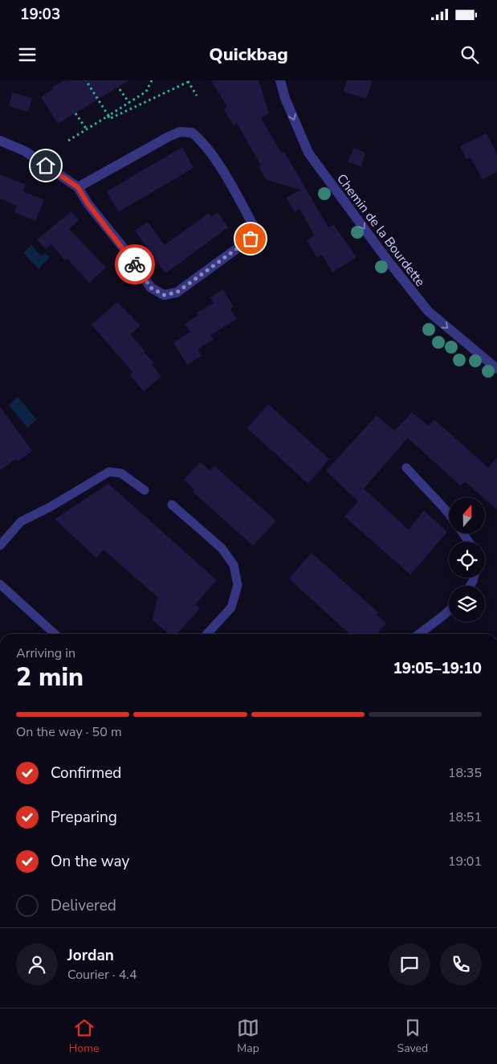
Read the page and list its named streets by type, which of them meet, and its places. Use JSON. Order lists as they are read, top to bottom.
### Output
{
  "streets": {
    "street": ["Chemin de la Bourdette"]
  },
  "one_way": ["Chemin de la Bourdette"],
  "north": "top",
  "page": {
    "status": "19:03",
    "header": "Quickbag",
    "heading": ["2 min", "Arriving in", "19:05–19:10"],
    "panel": ["Jordan", "Courier · 4.4"],
    "bar": "On the way · 50 m",
    "list": [
      ["Confirmed", "18:35"],
      ["Preparing", "18:51"],
      ["On the way", "19:01"],
      "Delivered"
    ],
    "tabs": ["Home", "Map", "Saved"]
  }
}
